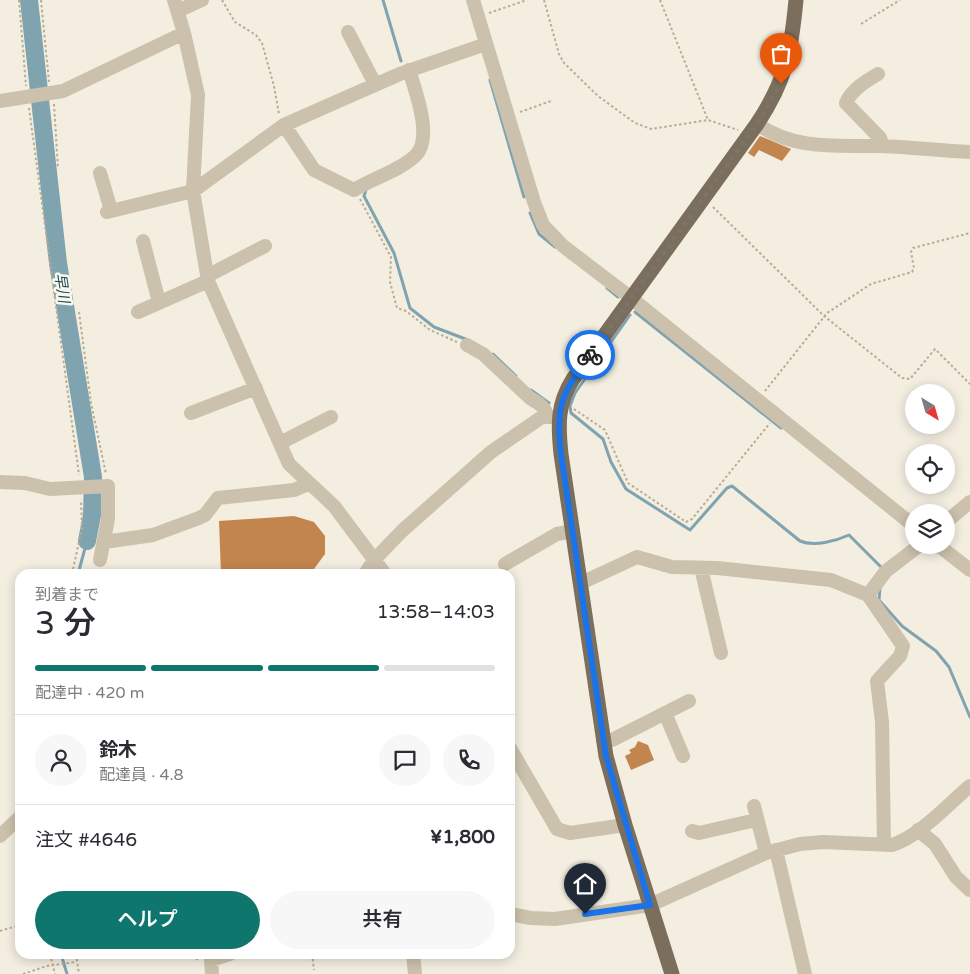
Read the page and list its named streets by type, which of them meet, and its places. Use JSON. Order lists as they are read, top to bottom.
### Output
{
  "water": ["早川"],
  "north": "bottom right",
  "page": {
    "heading": ["3 分", "到着まで", "13:58–14:03"],
    "panel": [
      "鈴木",
      "配達員 · 4.8",
      "注文 #4646",
      "¥1,800"
    ],
    "bar": "配達中 · 420 m",
    "buttons": ["ヘルプ", "共有"]
  }
}
